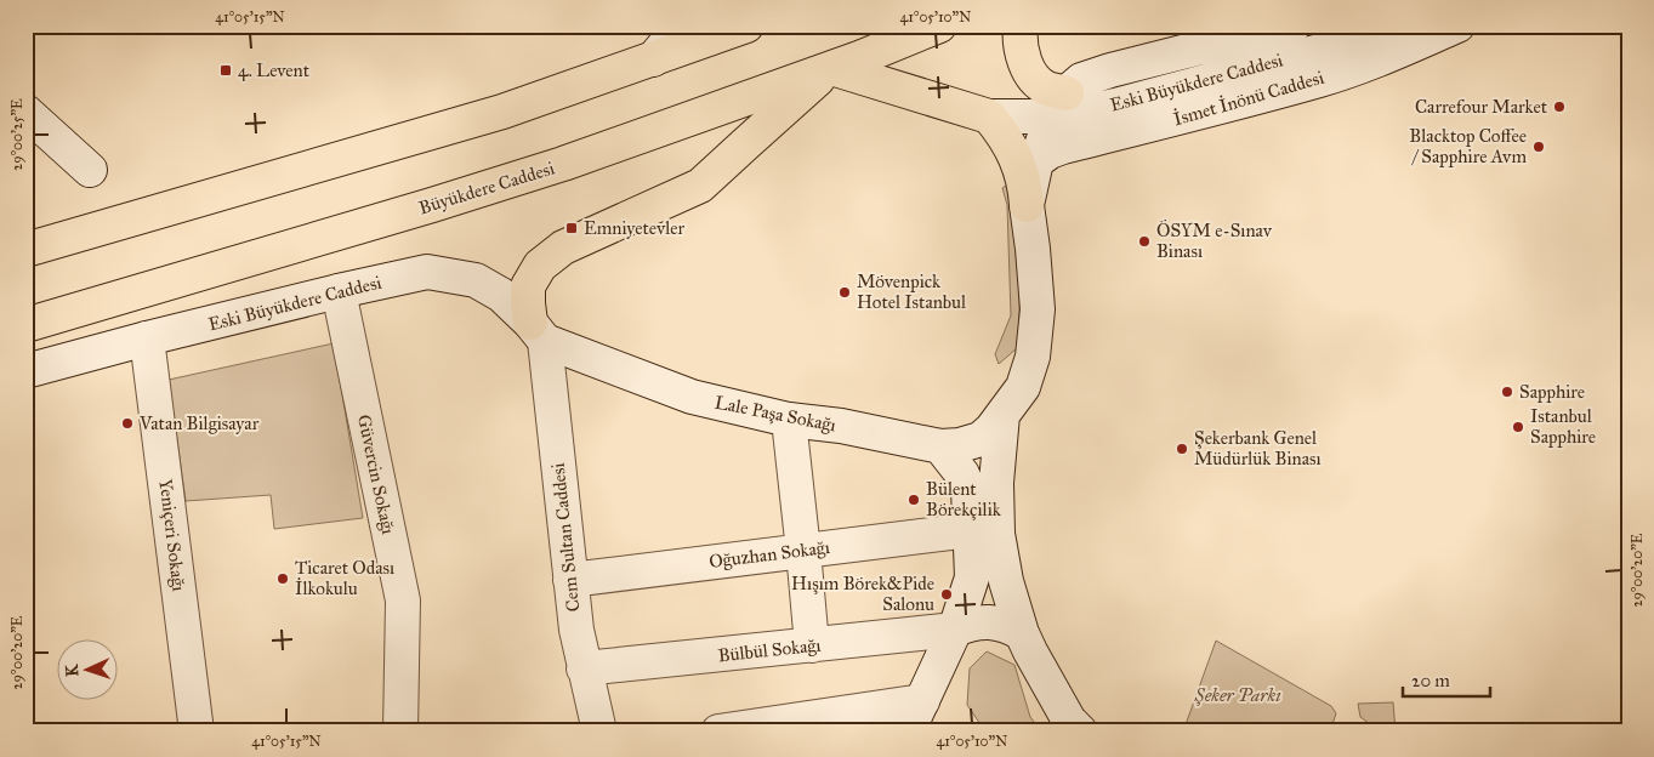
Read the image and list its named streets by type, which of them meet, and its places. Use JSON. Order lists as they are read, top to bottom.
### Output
{
  "streets": {
    "main road": ["Büyükdere Caddesi"],
    "street": [
      "Eski Büyükdere Caddesi",
      "İsmet İnönü Caddesi",
      "Lale Paşa Sokağı",
      "Güvercin Sokağı",
      "Yeniçeri Sokağı",
      "Cem Sultan Caddesi",
      "Oğuzhan Sokağı",
      "Bülbül Sokağı"
    ]
  },
  "crossings": [
    ["Eski Büyükdere Caddesi", "Lale Paşa Sokağı"],
    ["Eski Büyükdere Caddesi", "Güvercin Sokağı"],
    ["Eski Büyükdere Caddesi", "Yeniçeri Sokağı"],
    ["Eski Büyükdere Caddesi", "Cem Sultan Caddesi"],
    ["İsmet İnönü Caddesi", "Lale Paşa Sokağı"],
    ["Lale Paşa Sokağı", "Cem Sultan Caddesi"],
    ["Cem Sultan Caddesi", "Oğuzhan Sokağı"],
    ["Cem Sultan Caddesi", "Bülbül Sokağı"]
  ],
  "parks": ["Şeker Parkı"],
  "places": {
    "transit": ["4. Levent", "Emniyetevler"],
    "other": [
      "Carrefour Market",
      "Blacktop Coffee / Sapphire Avm",
      "ÖSYM e-Sınav Binası",
      "Mövenpick Hotel Istanbul",
      "Sapphire",
      "Vatan Bilgisayar",
      "Istanbul Sapphire",
      "Şekerbank Genel Müdürlük Binası",
      "Bülent Börekçilik",
      "Ticaret Odası İlkokulu",
      "Hışım Börek&Pide Salonu"
    ]
  },
  "scale_bar": "20 m",
  "north": "left",
  "coordinates": [
    "41°05'15\"N",
    "41°05'10\"N",
    "29°00'25\"E",
    "29°00'20\"E"
  ]
}
